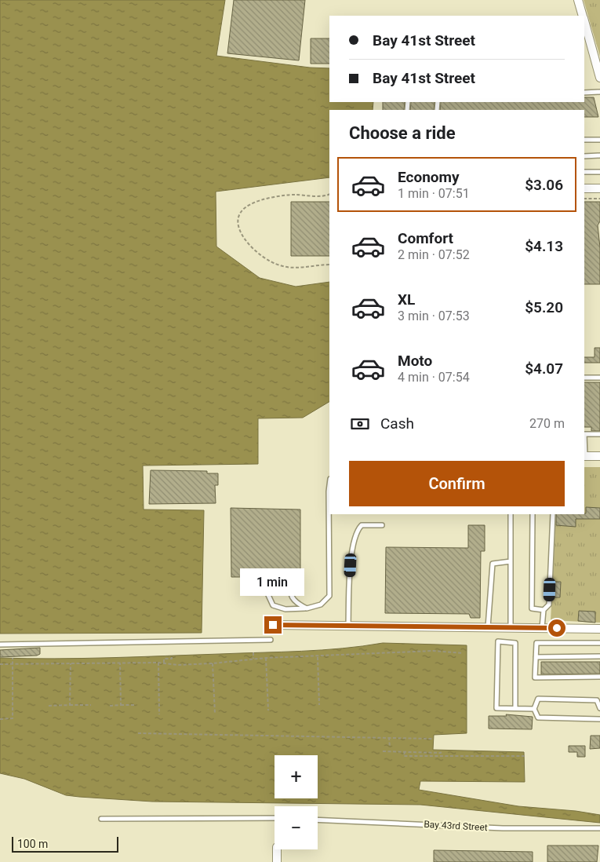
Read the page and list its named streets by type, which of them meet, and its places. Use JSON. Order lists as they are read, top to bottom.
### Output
{
  "streets": {
    "lane": ["Bay 43rd Street"]
  },
  "scale_bar": "100 m",
  "page": {
    "banner": ["Bay 41st Street", "Bay 41st Street"],
    "heading": "Choose a ride",
    "list": [
      {
        "name": "Economy",
        "note": "1 min · 07:51",
        "value": "$3.06"
      },
      {
        "name": "Comfort",
        "note": "2 min · 07:52",
        "value": "$4.13"
      },
      {
        "name": "XL",
        "note": "3 min · 07:53",
        "value": "$5.20"
      },
      {
        "name": "Moto",
        "note": "4 min · 07:54",
        "value": "$4.07"
      }
    ],
    "pay": ["Cash", "270 m"],
    "buttons": "Confirm",
    "bubble": "1 min",
    "map_buttons": ["+", "−"],
    "scale": "100 m"
  }
}
